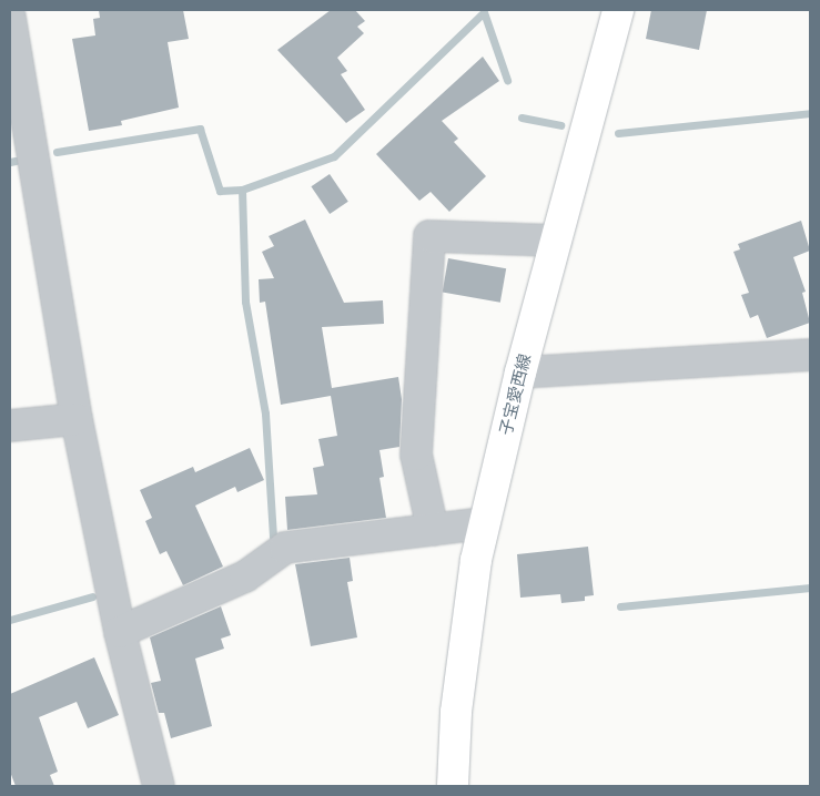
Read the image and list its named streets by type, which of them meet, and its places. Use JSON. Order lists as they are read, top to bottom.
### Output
{
  "streets": {
    "main road": ["子宝愛西線"]
  }
}
